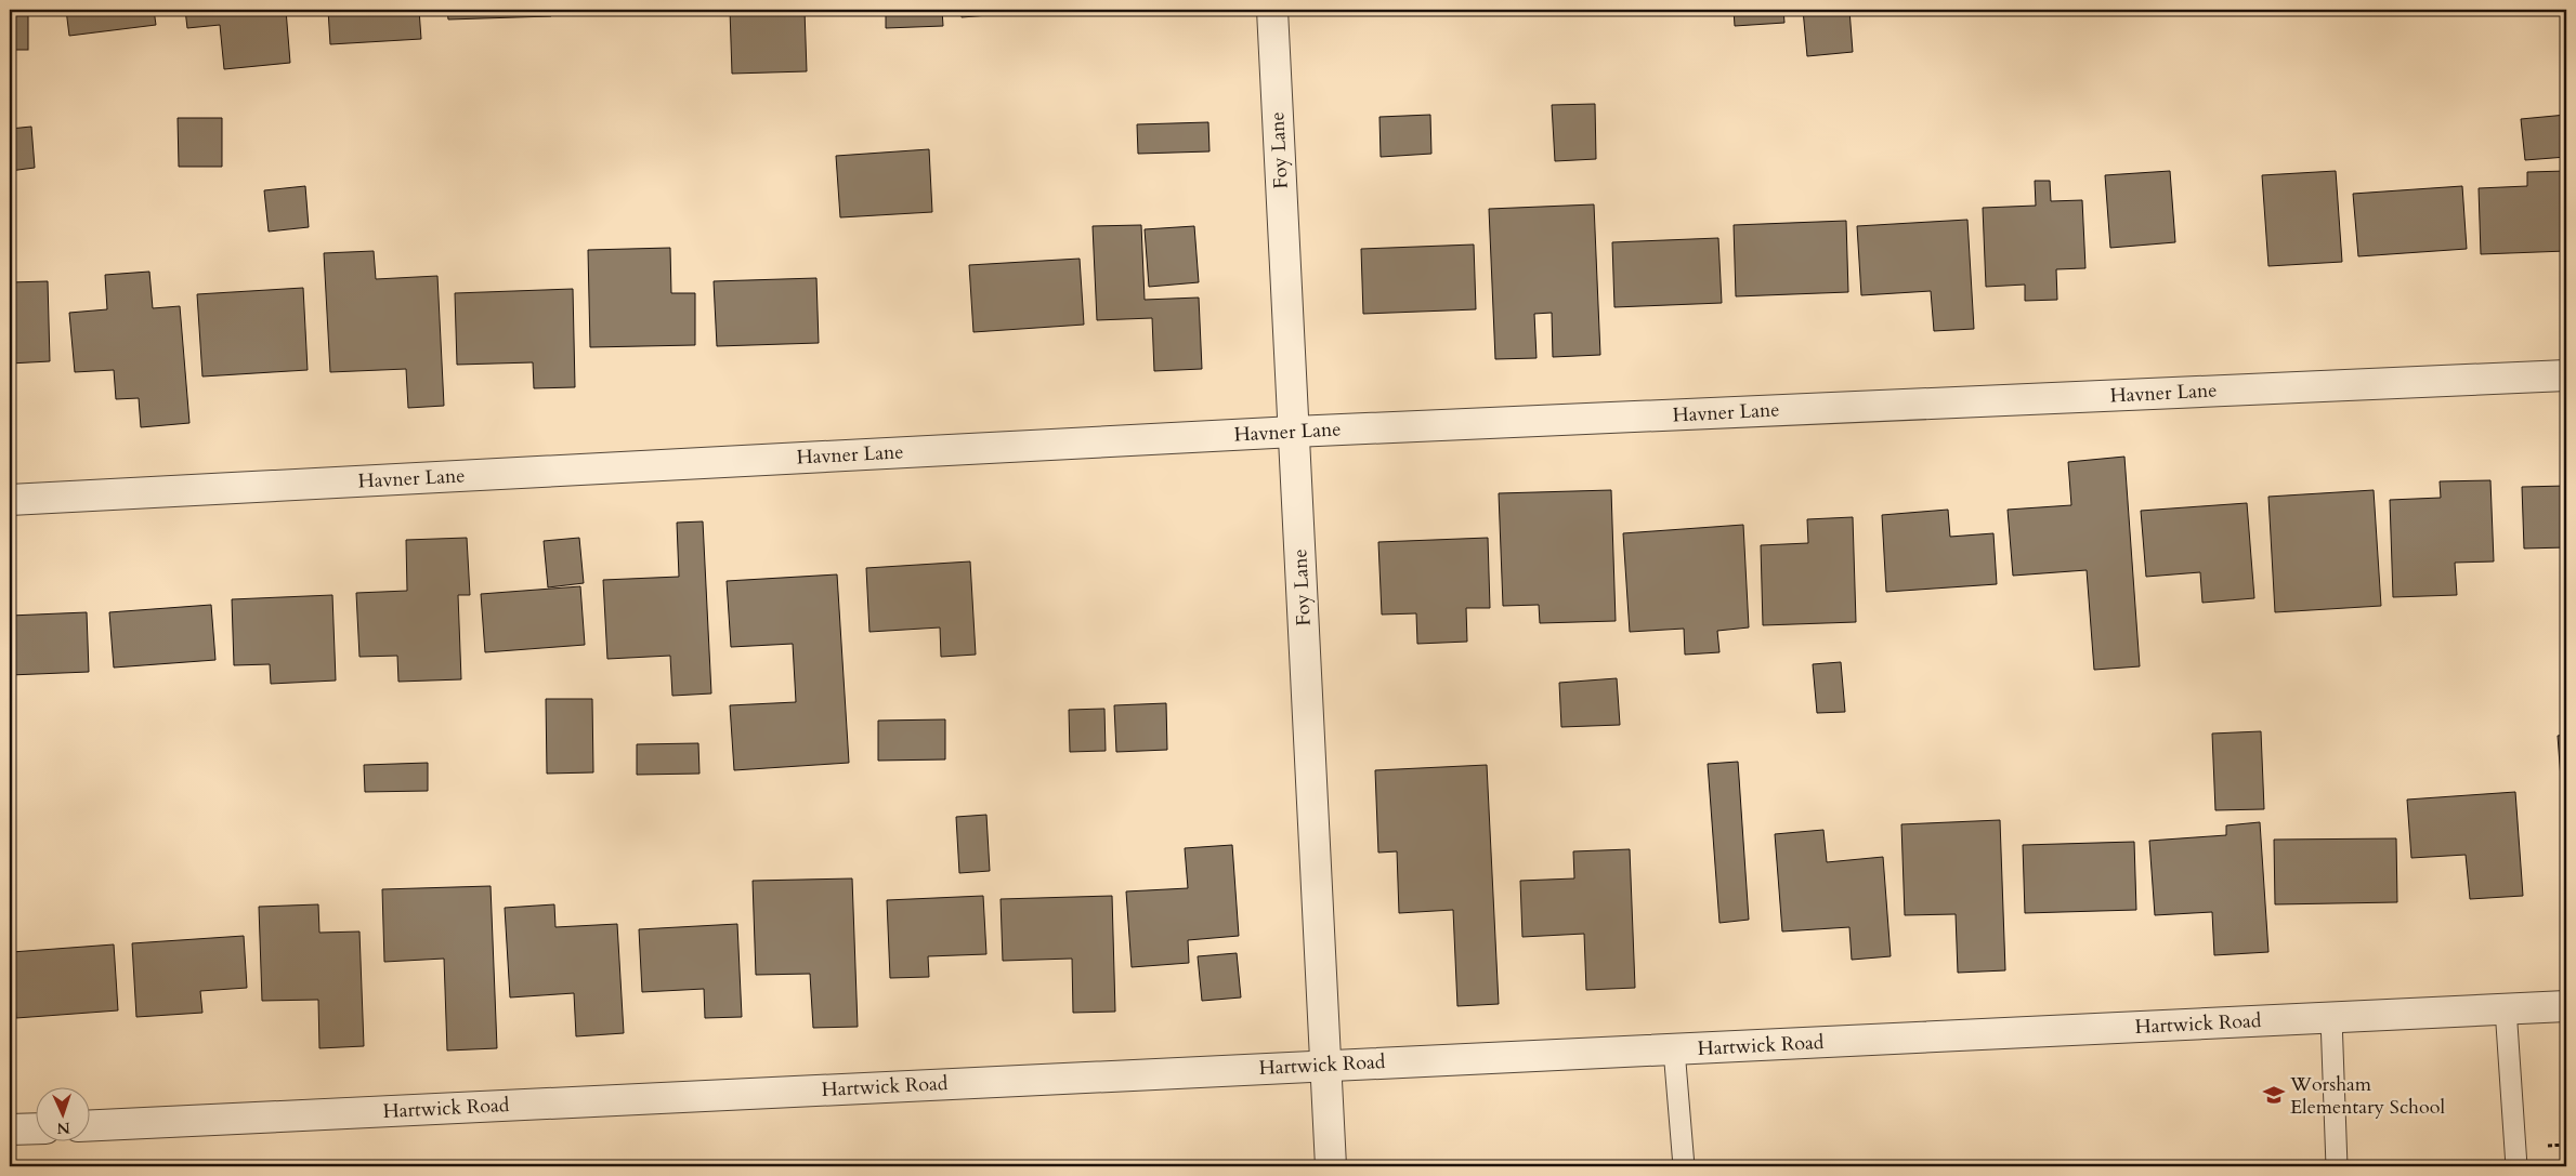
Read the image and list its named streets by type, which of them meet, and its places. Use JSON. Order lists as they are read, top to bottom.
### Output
{
  "streets": {
    "street": ["Foy Lane", "Havner Lane", "Hartwick Road"]
  },
  "crossings": [
    ["Foy Lane", "Havner Lane"],
    ["Foy Lane", "Hartwick Road"]
  ],
  "places": {
    "school or university": ["Worsham Elementary School"]
  },
  "north": "bottom"
}
